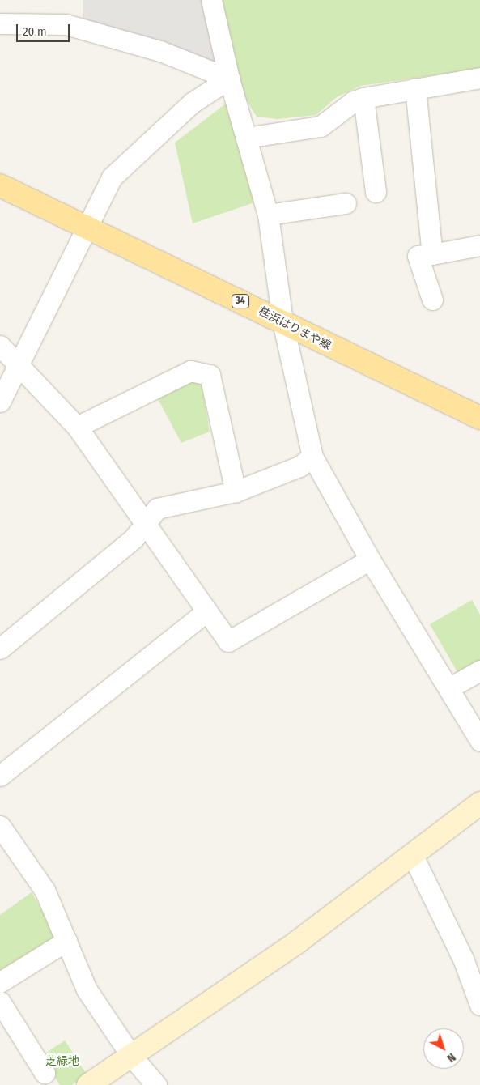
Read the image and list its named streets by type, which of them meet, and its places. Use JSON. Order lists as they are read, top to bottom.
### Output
{
  "streets": {
    "main road": ["34", "桂浜はりまや線"]
  },
  "parks": ["芝緑地"],
  "scale_bar": "20 m",
  "north": "bottom right"
}
